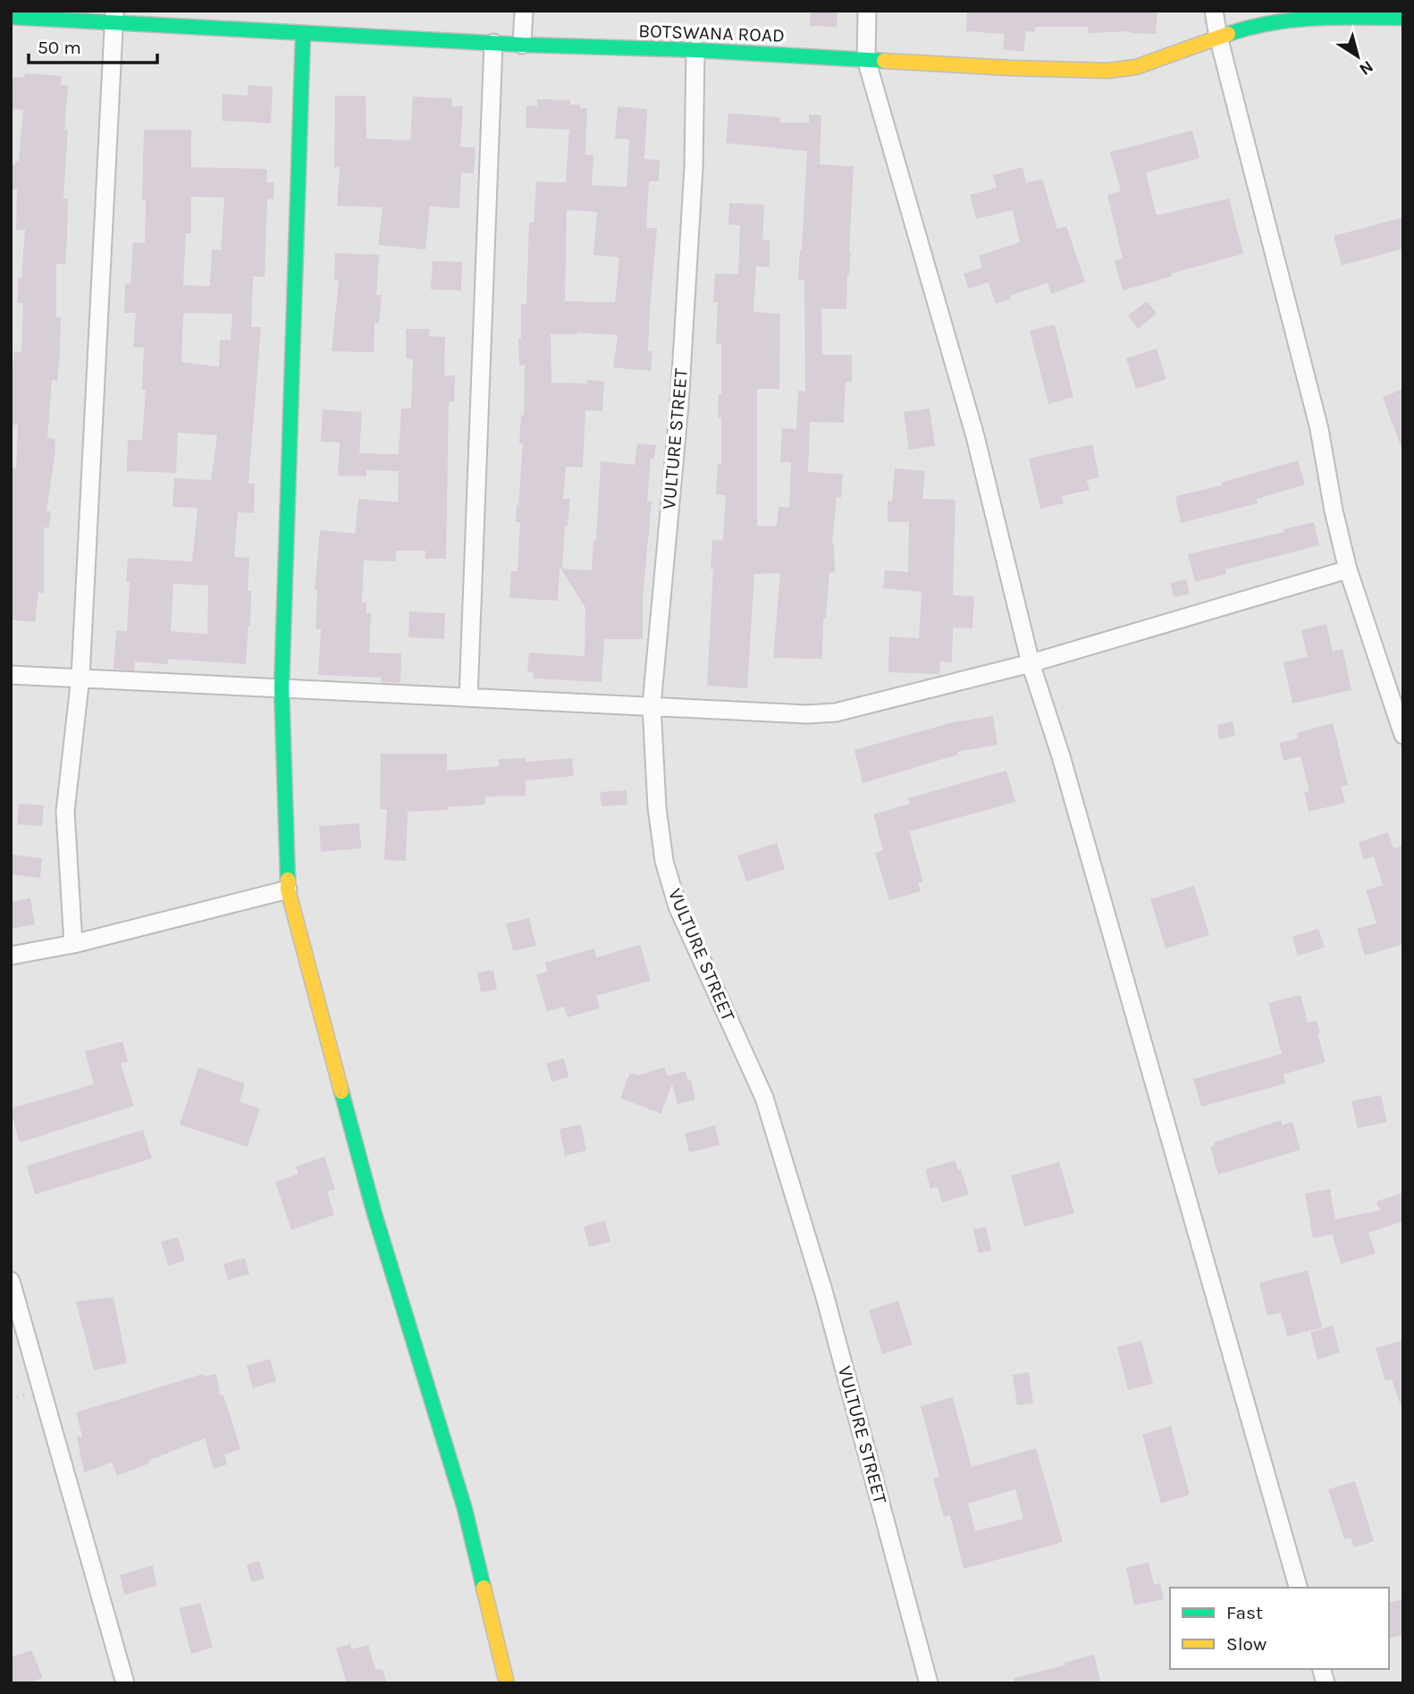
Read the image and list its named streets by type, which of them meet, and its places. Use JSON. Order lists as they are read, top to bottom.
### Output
{
  "streets": {
    "street": ["BOTSWANA ROAD", "VULTURE STREET"]
  },
  "crossings": [
    ["BOTSWANA ROAD", "VULTURE STREET"]
  ],
  "legend": ["Fast", "Slow"],
  "scale_bar": "50 m",
  "north": "bottom right"
}
